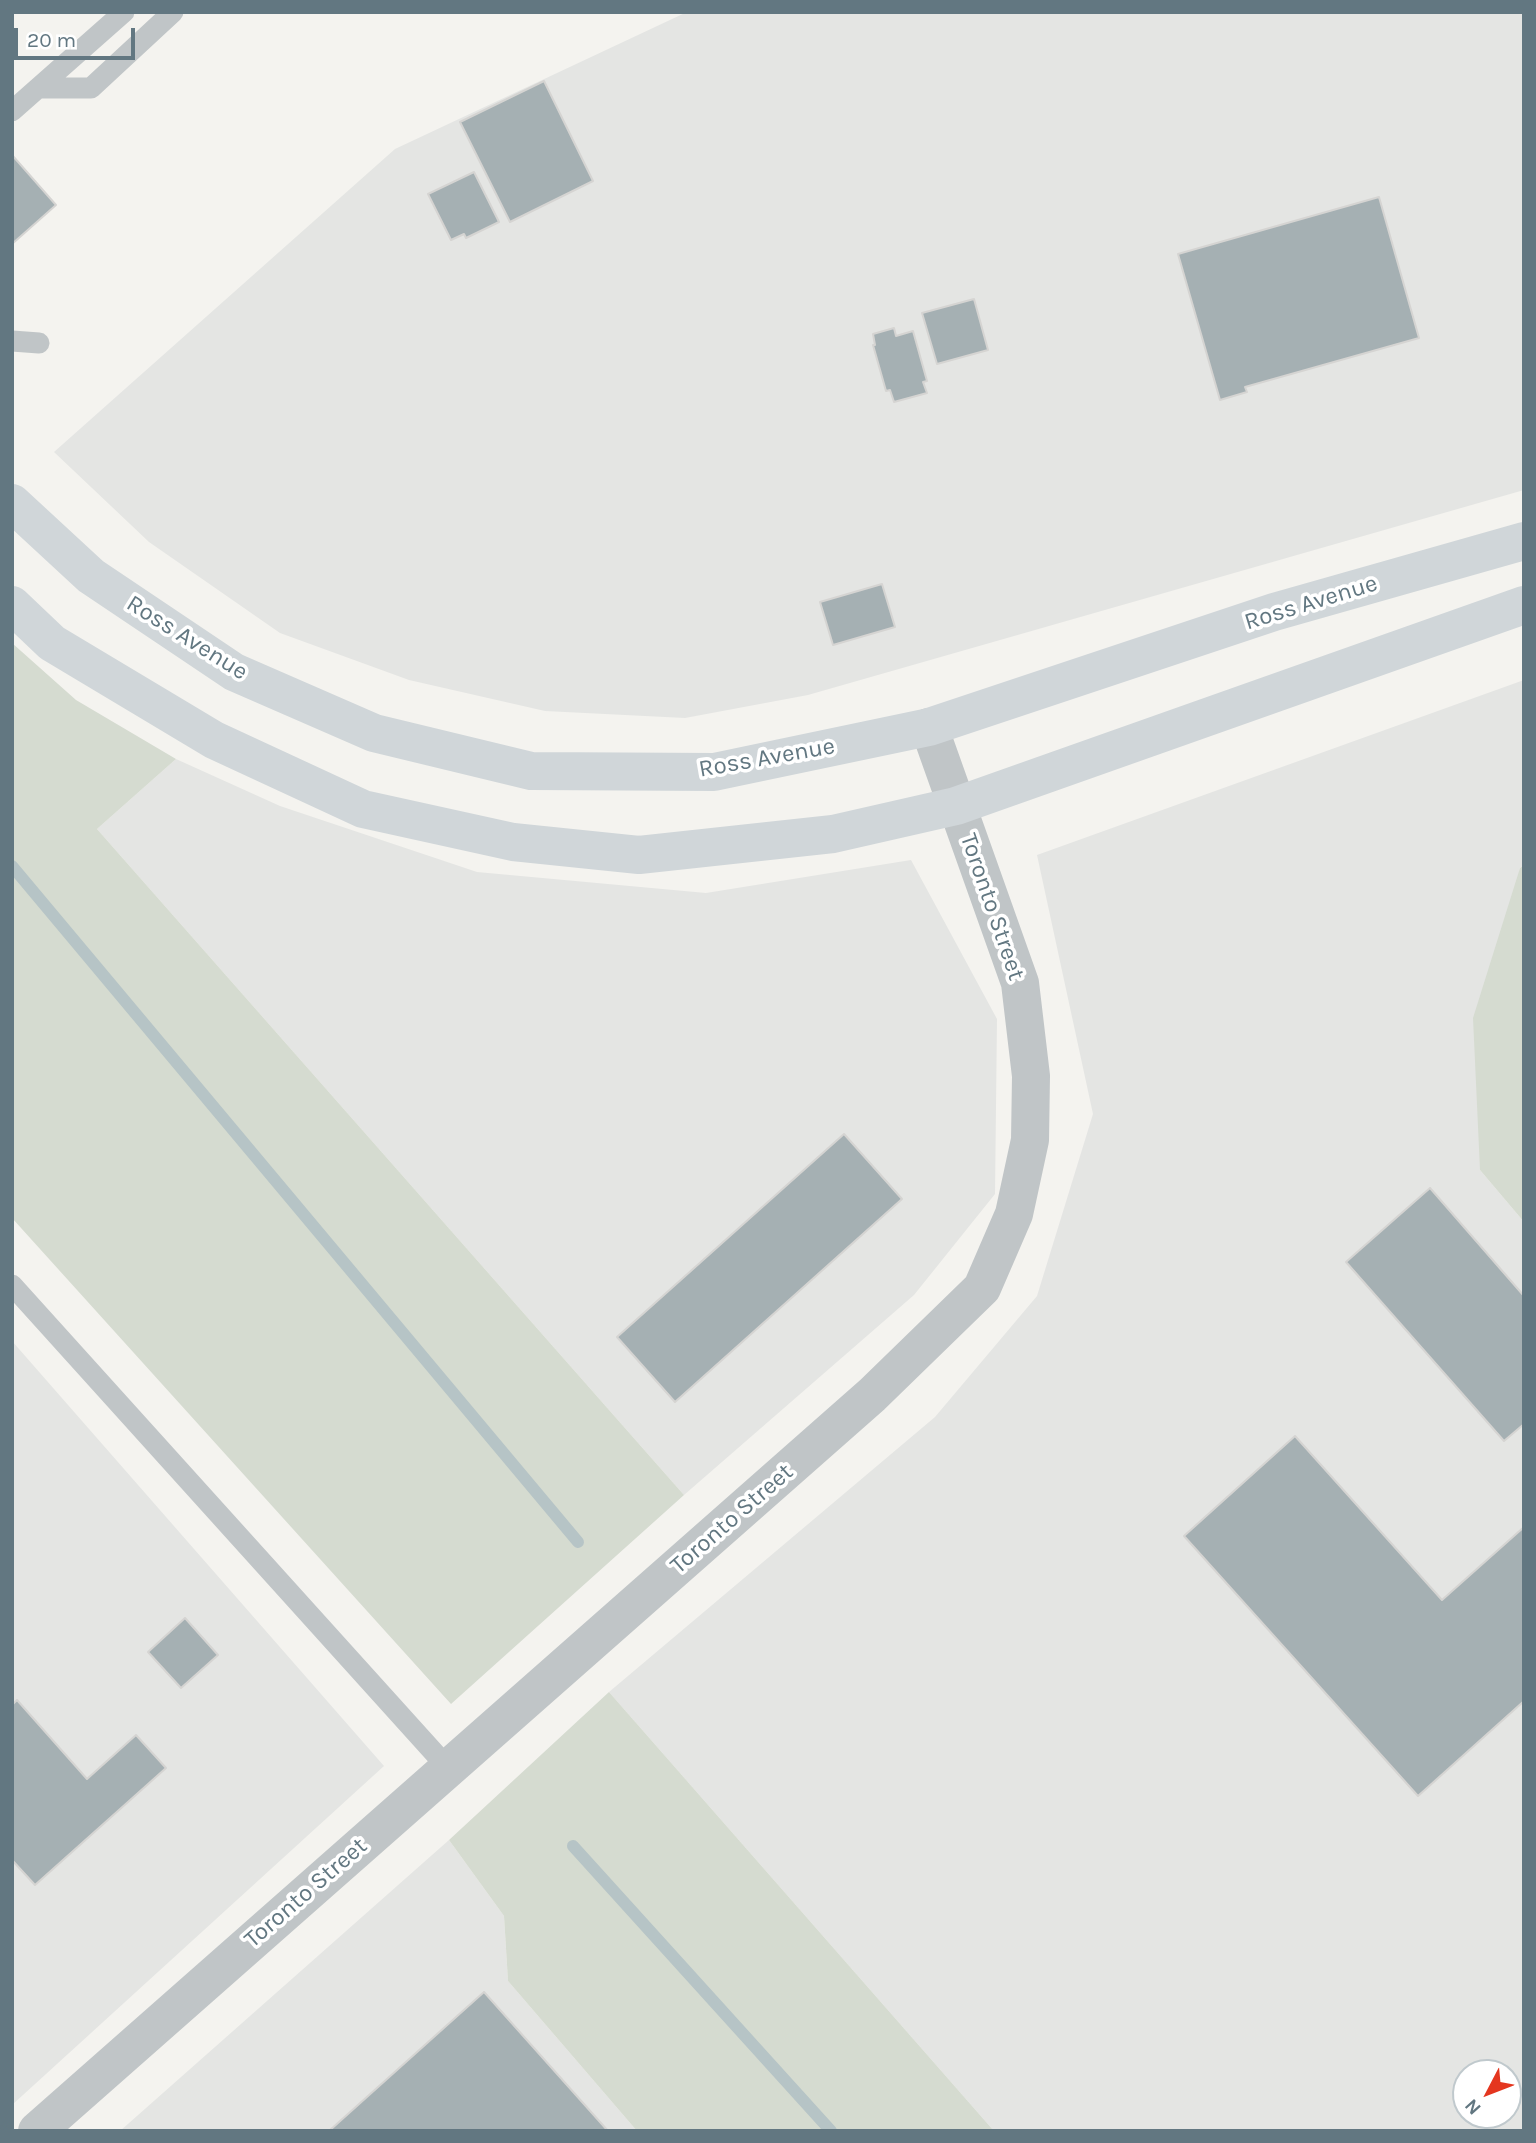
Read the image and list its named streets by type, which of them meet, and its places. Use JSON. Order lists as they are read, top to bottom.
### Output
{
  "streets": {
    "main road": ["Ross Avenue"],
    "street": ["Toronto Street"]
  },
  "crossings": [
    ["Ross Avenue", "Toronto Street"]
  ],
  "scale_bar": "20 m",
  "north": "bottom left"
}
